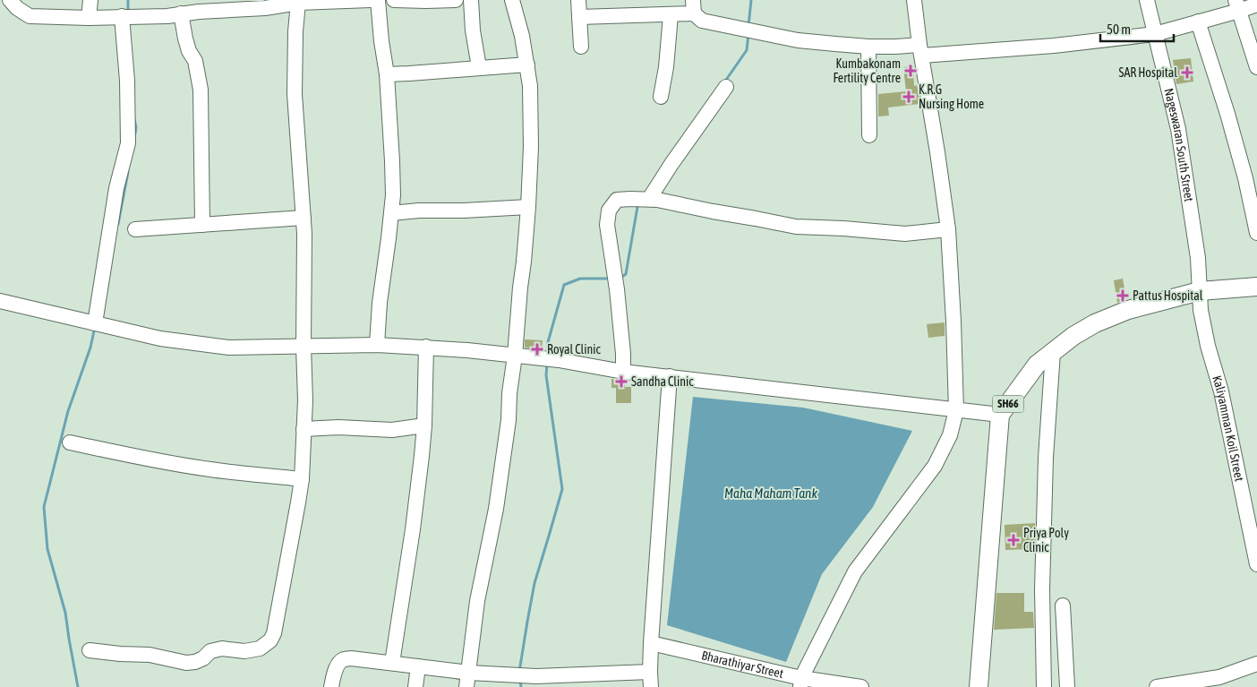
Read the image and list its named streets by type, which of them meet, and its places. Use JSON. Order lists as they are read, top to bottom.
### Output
{
  "streets": {
    "main road": ["SH66"],
    "street": ["Nageswaran South Street", "Kaliyamman Koil Street", "Bharathiyar Street"]
  },
  "crossings": [
    ["Nageswaran South Street", "SH66"],
    ["Nageswaran South Street", "Kaliyamman Koil Street"],
    ["SH66", "Kaliyamman Koil Street"]
  ],
  "water": ["Maha Maham Tank"],
  "places": {
    "health": [
      "Kumbakonam Fertility Centre",
      "SAR Hospital",
      "K.R.G Nursing Home",
      "Pattus Hospital",
      "Royal Clinic",
      "Sandha Clinic",
      "Priya Poly Clinic"
    ]
  },
  "scale_bar": "50 m"
}
